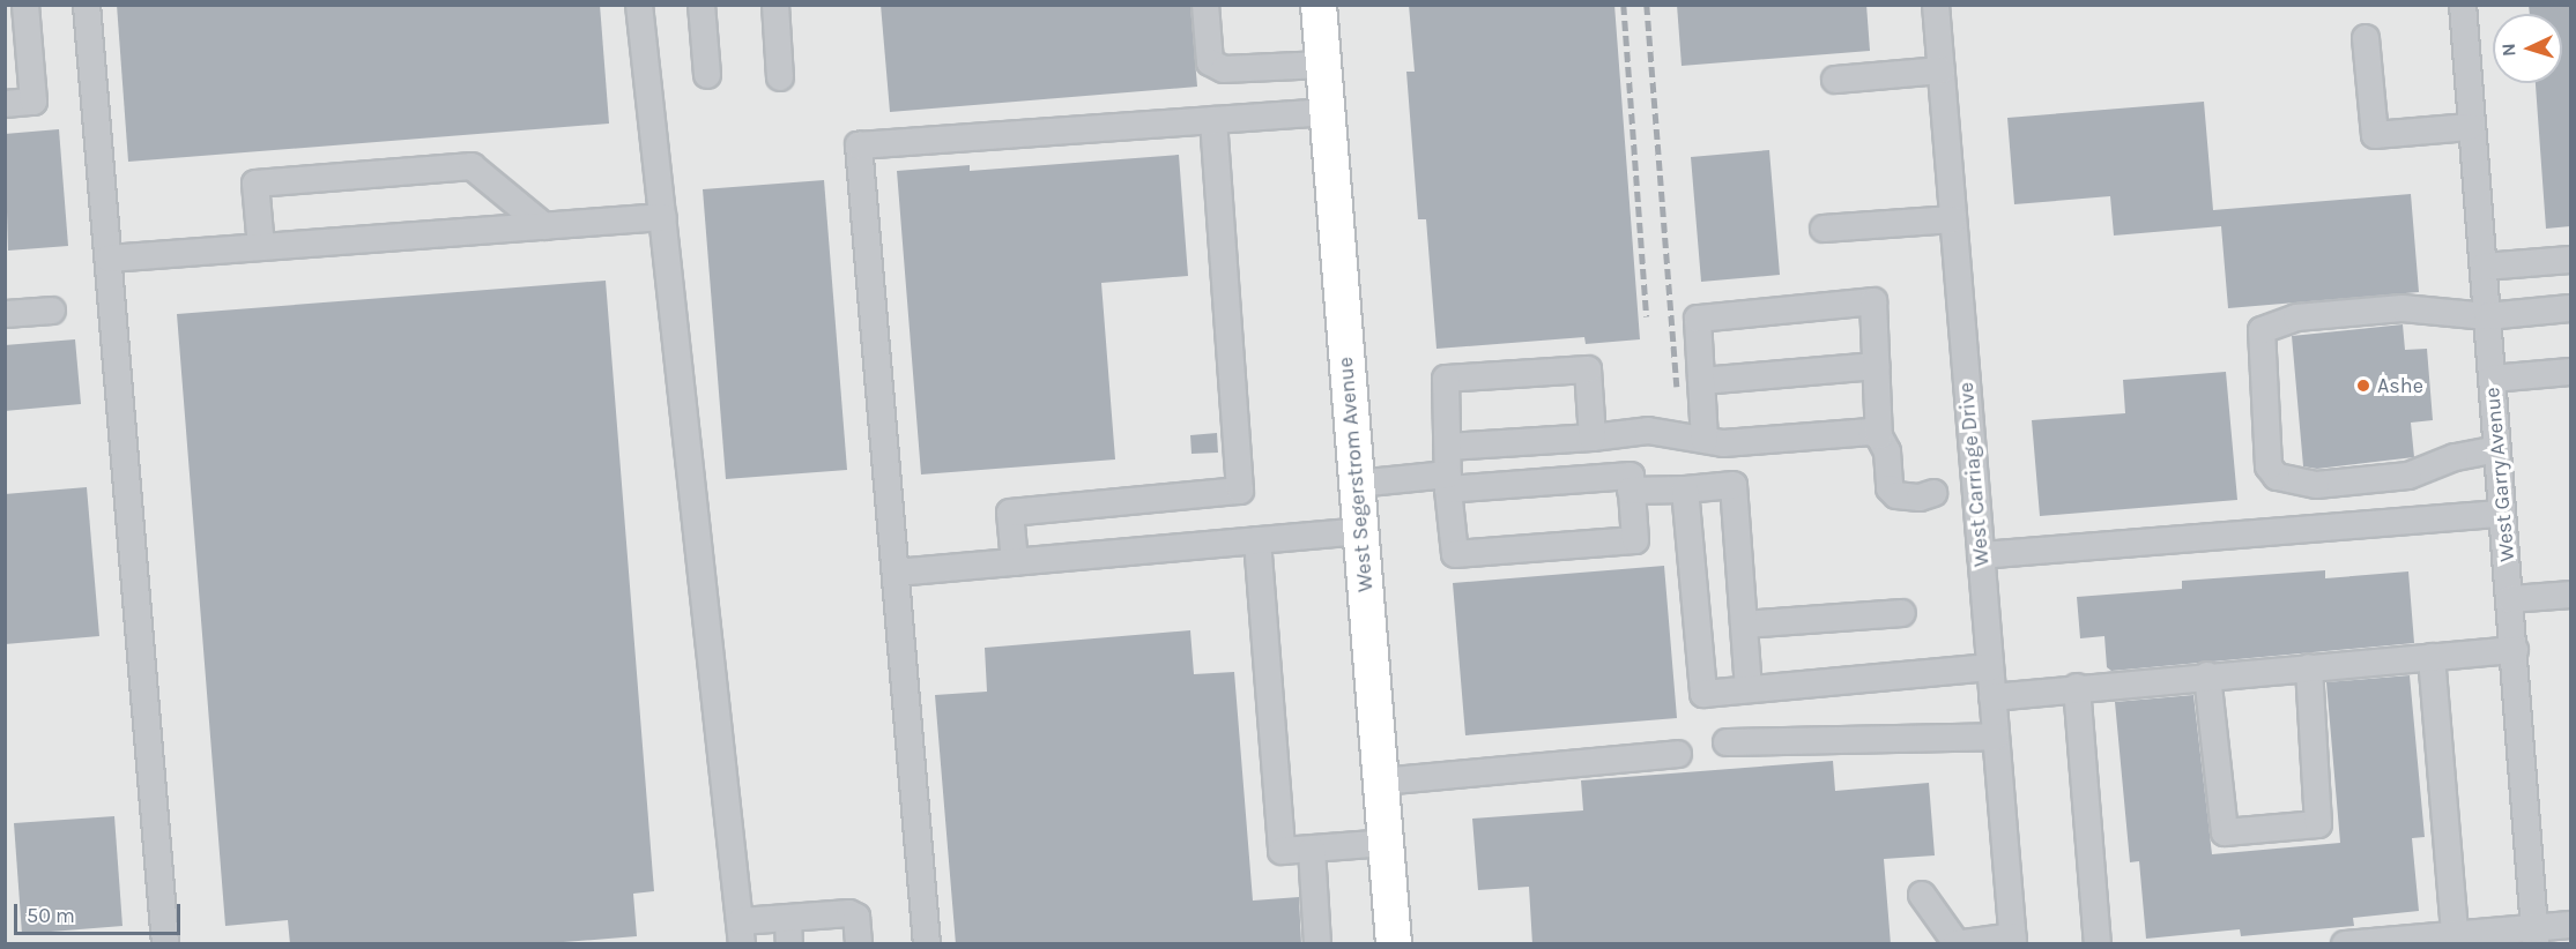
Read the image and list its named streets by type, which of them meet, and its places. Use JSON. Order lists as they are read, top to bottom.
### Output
{
  "streets": {
    "main road": ["West Segerstrom Avenue"],
    "street": ["West Carriage Drive", "West Garry Avenue"]
  },
  "places": ["Ashe"],
  "scale_bar": "50 m",
  "north": "left"
}
